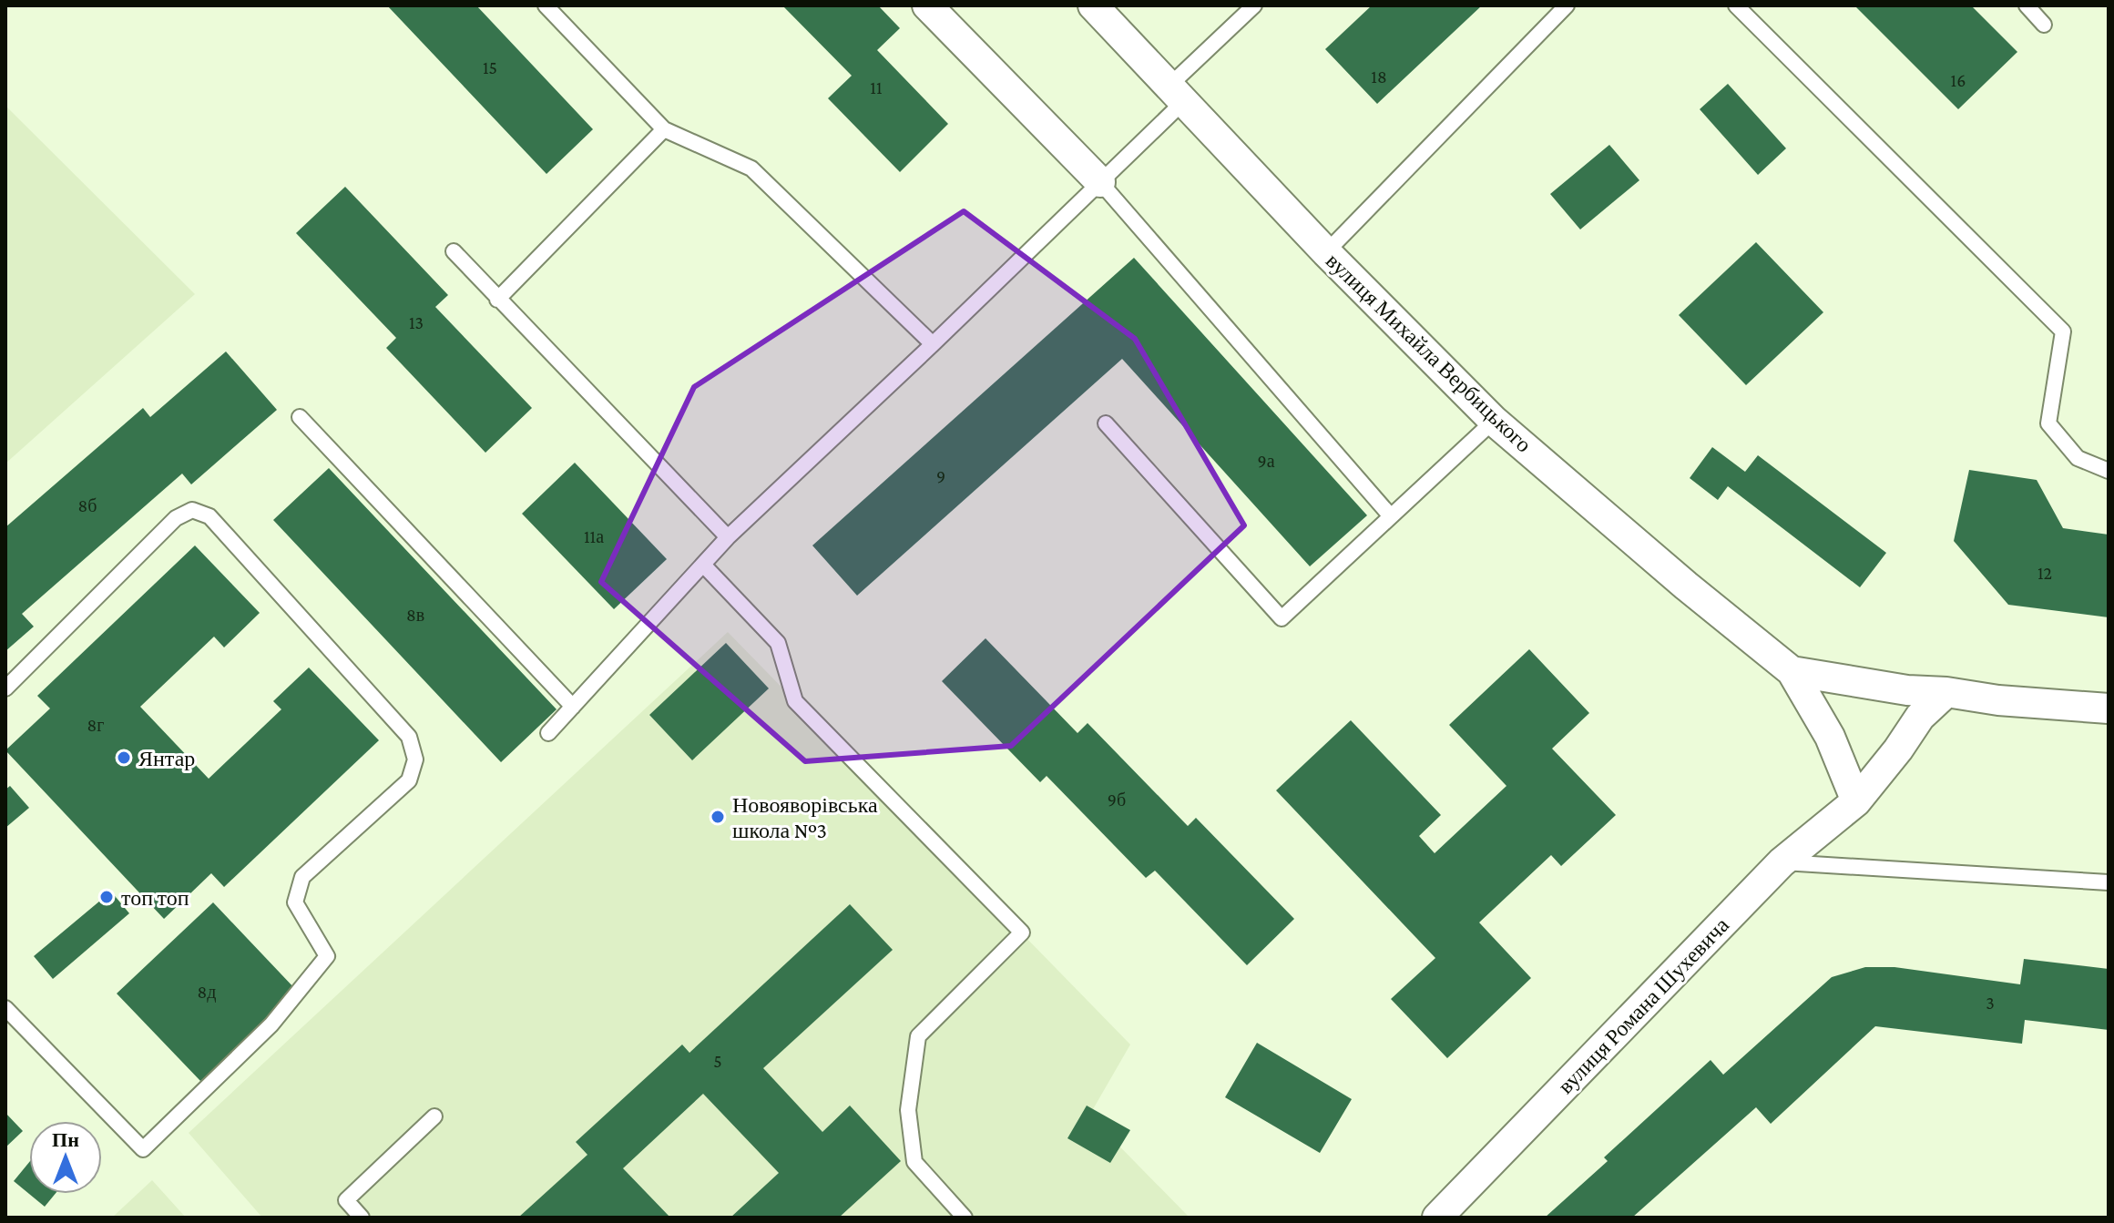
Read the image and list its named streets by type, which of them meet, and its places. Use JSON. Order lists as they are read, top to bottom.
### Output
{
  "streets": {
    "street": ["вулиця Михайла Вербицького", "вулиця Романа Шухевича"]
  },
  "crossings": [
    ["вулиця Михайла Вербицького", "вулиця Романа Шухевича"]
  ],
  "places": ["Янтар", "Новояворівська школа №3", "топ топ"],
  "house_numbers": [
    "15",
    "18",
    "16",
    "11",
    "13",
    "9а",
    "9",
    "8б",
    "11а",
    "12",
    "8в",
    "8г",
    "9б",
    "8д",
    "3",
    "5"
  ],
  "north": "top"
}
